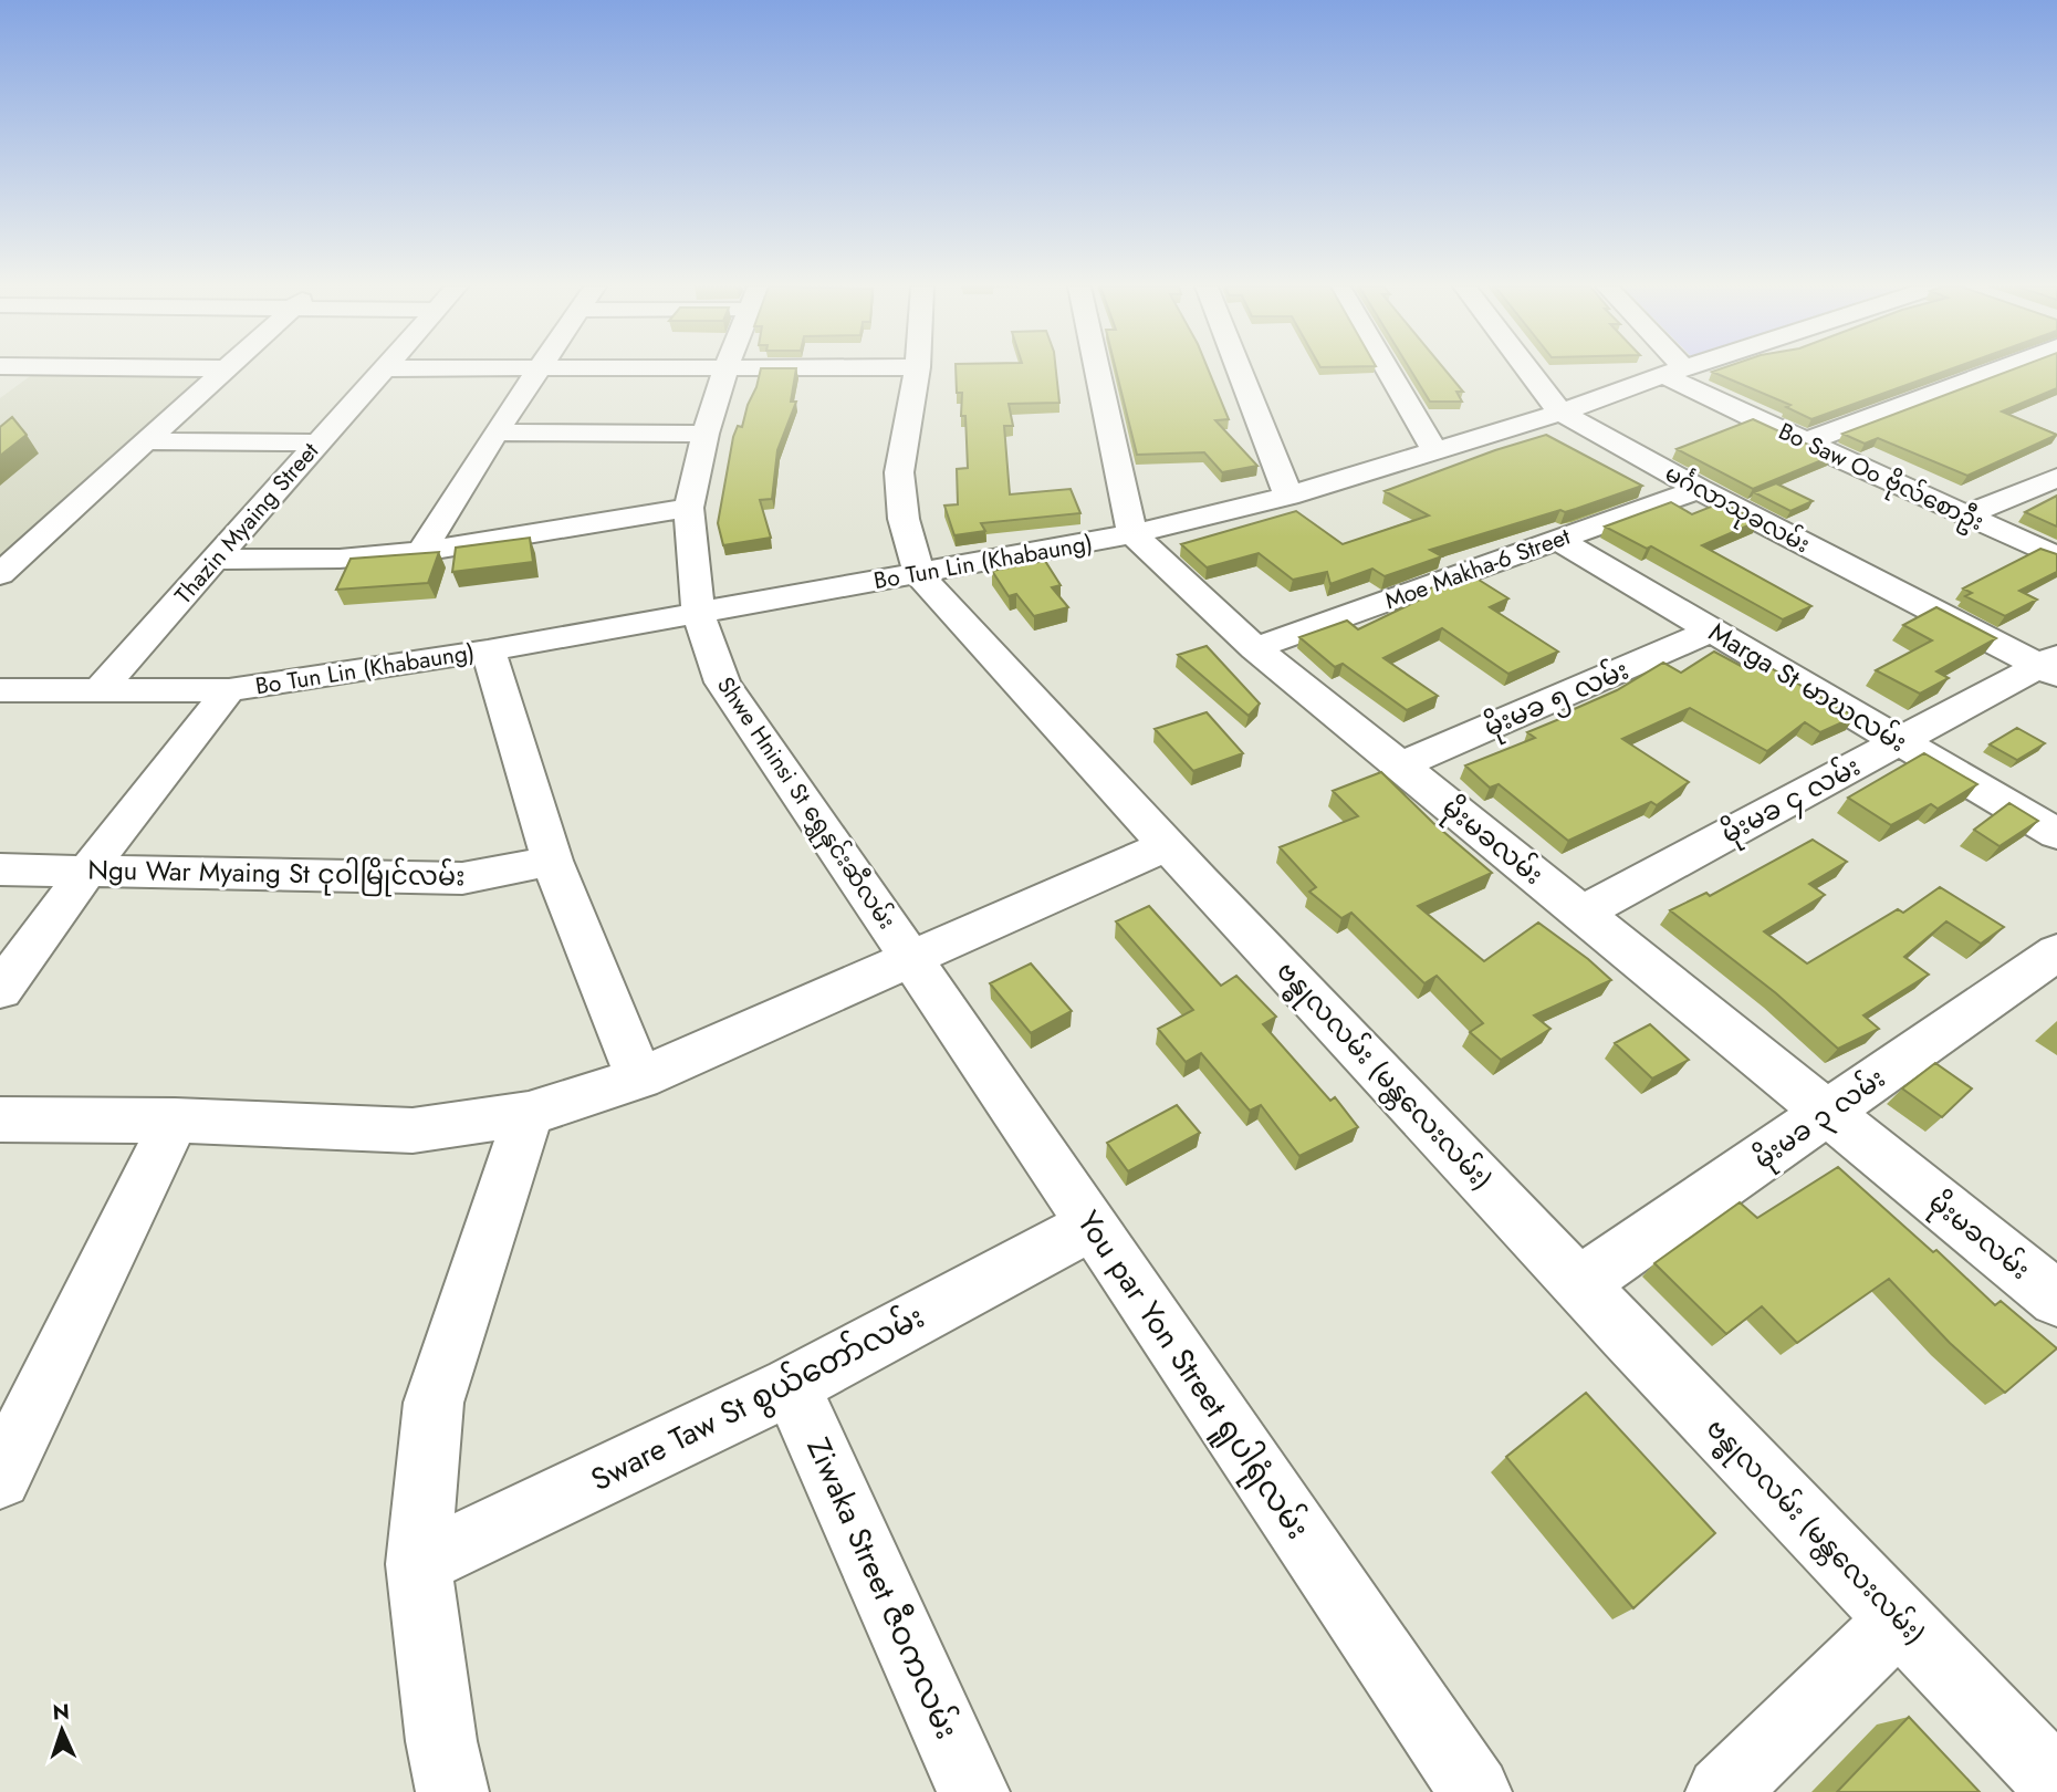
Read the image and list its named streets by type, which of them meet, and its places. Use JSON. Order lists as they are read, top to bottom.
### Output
{
  "streets": {
    "street": [
      "Bo Saw Oo ဗိုလ်စောဦး",
      "မင်္ဂလာသုခလမ်း",
      "Thazin Myaing Street",
      "Bo Tun Lin (Khabaung)",
      "Moe Makha-6 Street",
      "Marga St မာဃလမ်း",
      "မိုးမခ ၅ လမ်း",
      "မိုးမခ ၄ လမ်း",
      "Shwe Hninsi St ရွှေနှင်းဆီလမ်း",
      "မိုးမခလမ်း",
      "Ngu War Myaing St ငုဝါမြိုင်လမ်း",
      "ဗန္ဓုလလမ်း (မန္တလေးလမ်း)",
      "မိုးမခ ၃ လမ်း",
      "You par Yon Street ရူပါရုံလမ်း",
      "Sware Taw St စွယ်တော်လမ်း",
      "Ziwaka Street ဇီဝကလမ်း"
    ]
  },
  "crossings": [
    ["Bo Saw Oo ဗိုလ်စောဦး", "Bo Tun Lin (Khabaung)"],
    ["မင်္ဂလာသုခလမ်း", "Bo Tun Lin (Khabaung)"],
    ["မင်္ဂလာသုခလမ်း", "Moe Makha-6 Street"],
    ["မင်္ဂလာသုခလမ်း", "မိုးမခ ၄ လမ်း"],
    ["Thazin Myaing Street", "Bo Tun Lin (Khabaung)"],
    ["Bo Tun Lin (Khabaung)", "Shwe Hninsi St ရွှေနှင်းဆီလမ်း"],
    ["Bo Tun Lin (Khabaung)", "မိုးမခလမ်း"],
    ["Bo Tun Lin (Khabaung)", "ဗန္ဓုလလမ်း (မန္တလေးလမ်း)"],
    ["Moe Makha-6 Street", "Marga St မာဃလမ်း"],
    ["Moe Makha-6 Street", "မိုးမခလမ်း"],
    ["Marga St မာဃလမ်း", "မိုးမခ ၅ လမ်း"],
    ["Marga St မာဃလမ်း", "မိုးမခ ၄ လမ်း"],
    ["မိုးမခ ၅ လမ်း", "မိုးမခလမ်း"],
    ["မိုးမခ ၄ လမ်း", "မိုးမခလမ်း"],
    ["Shwe Hninsi St ရွှေနှင်းဆီလမ်း", "You par Yon Street ရူပါရုံလမ်း"],
    ["မိုးမခလမ်း", "မိုးမခ ၃ လမ်း"],
    ["ဗန္ဓုလလမ်း (မန္တလေးလမ်း)", "မိုးမခ ၃ လမ်း"],
    ["You par Yon Street ရူပါရုံလမ်း", "Sware Taw St စွယ်တော်လမ်း"],
    ["Sware Taw St စွယ်တော်လမ်း", "Ziwaka Street ဇီဝကလမ်း"]
  ],
  "north": "top"
}
